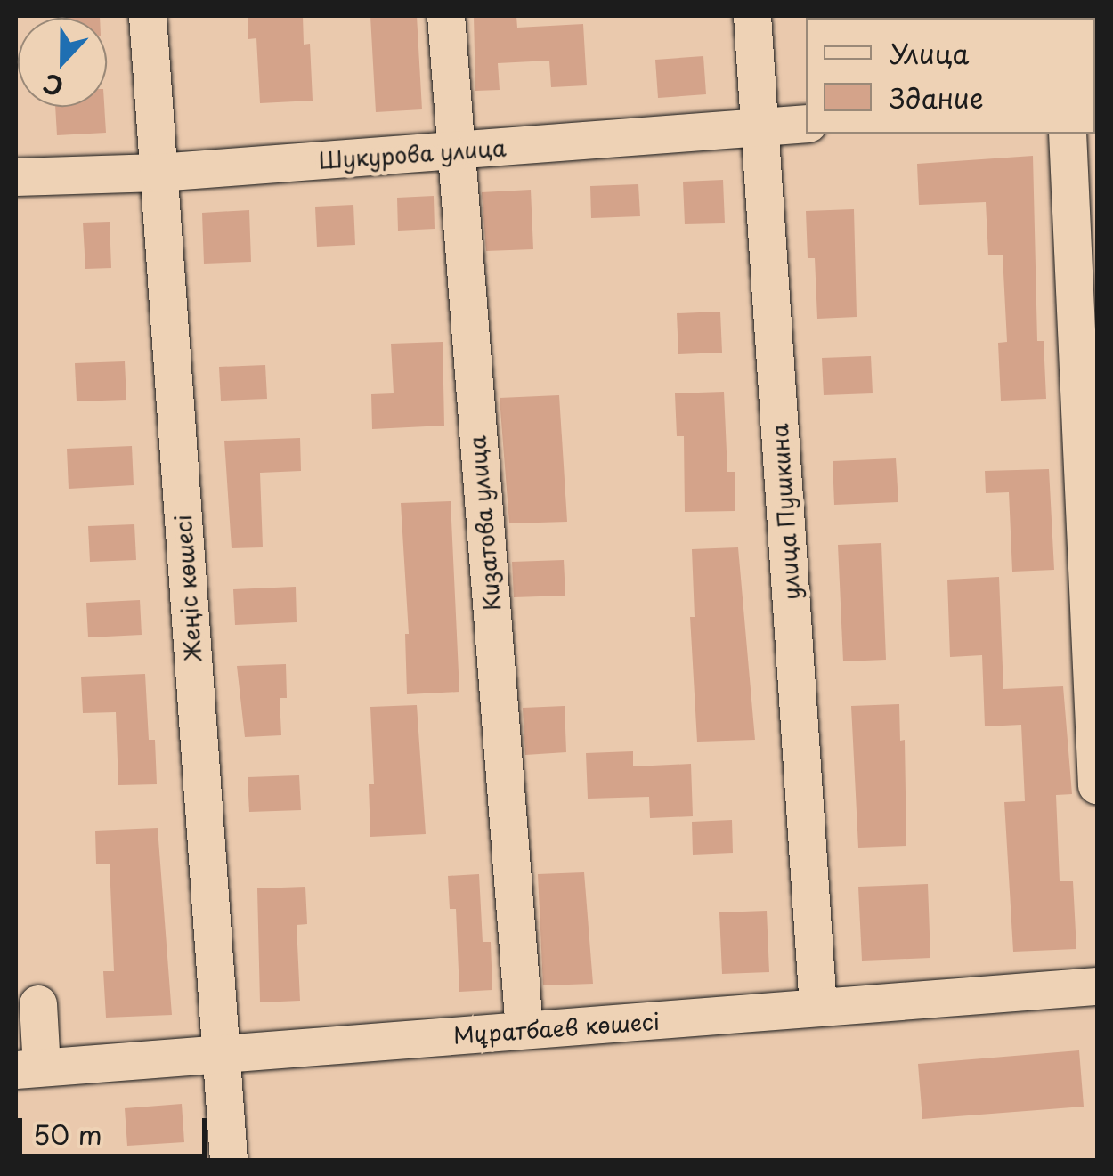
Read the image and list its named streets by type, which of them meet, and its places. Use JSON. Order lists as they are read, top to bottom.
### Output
{
  "streets": {
    "street": [
      "Шукурова улица",
      "улица Пушкина",
      "Кизатова улица",
      "Жеңіс көшесі",
      "Мұратбаев көшесі"
    ]
  },
  "crossings": [
    ["Шукурова улица", "улица Пушкина"],
    ["Шукурова улица", "Кизатова улица"],
    ["Шукурова улица", "Жеңіс көшесі"],
    ["улица Пушкина", "Мұратбаев көшесі"],
    ["Кизатова улица", "Мұратбаев көшесі"],
    ["Жеңіс көшесі", "Мұратбаев көшесі"]
  ],
  "legend": ["Улица", "Здание"],
  "scale_bar": "50 m",
  "north": "bottom"
}
